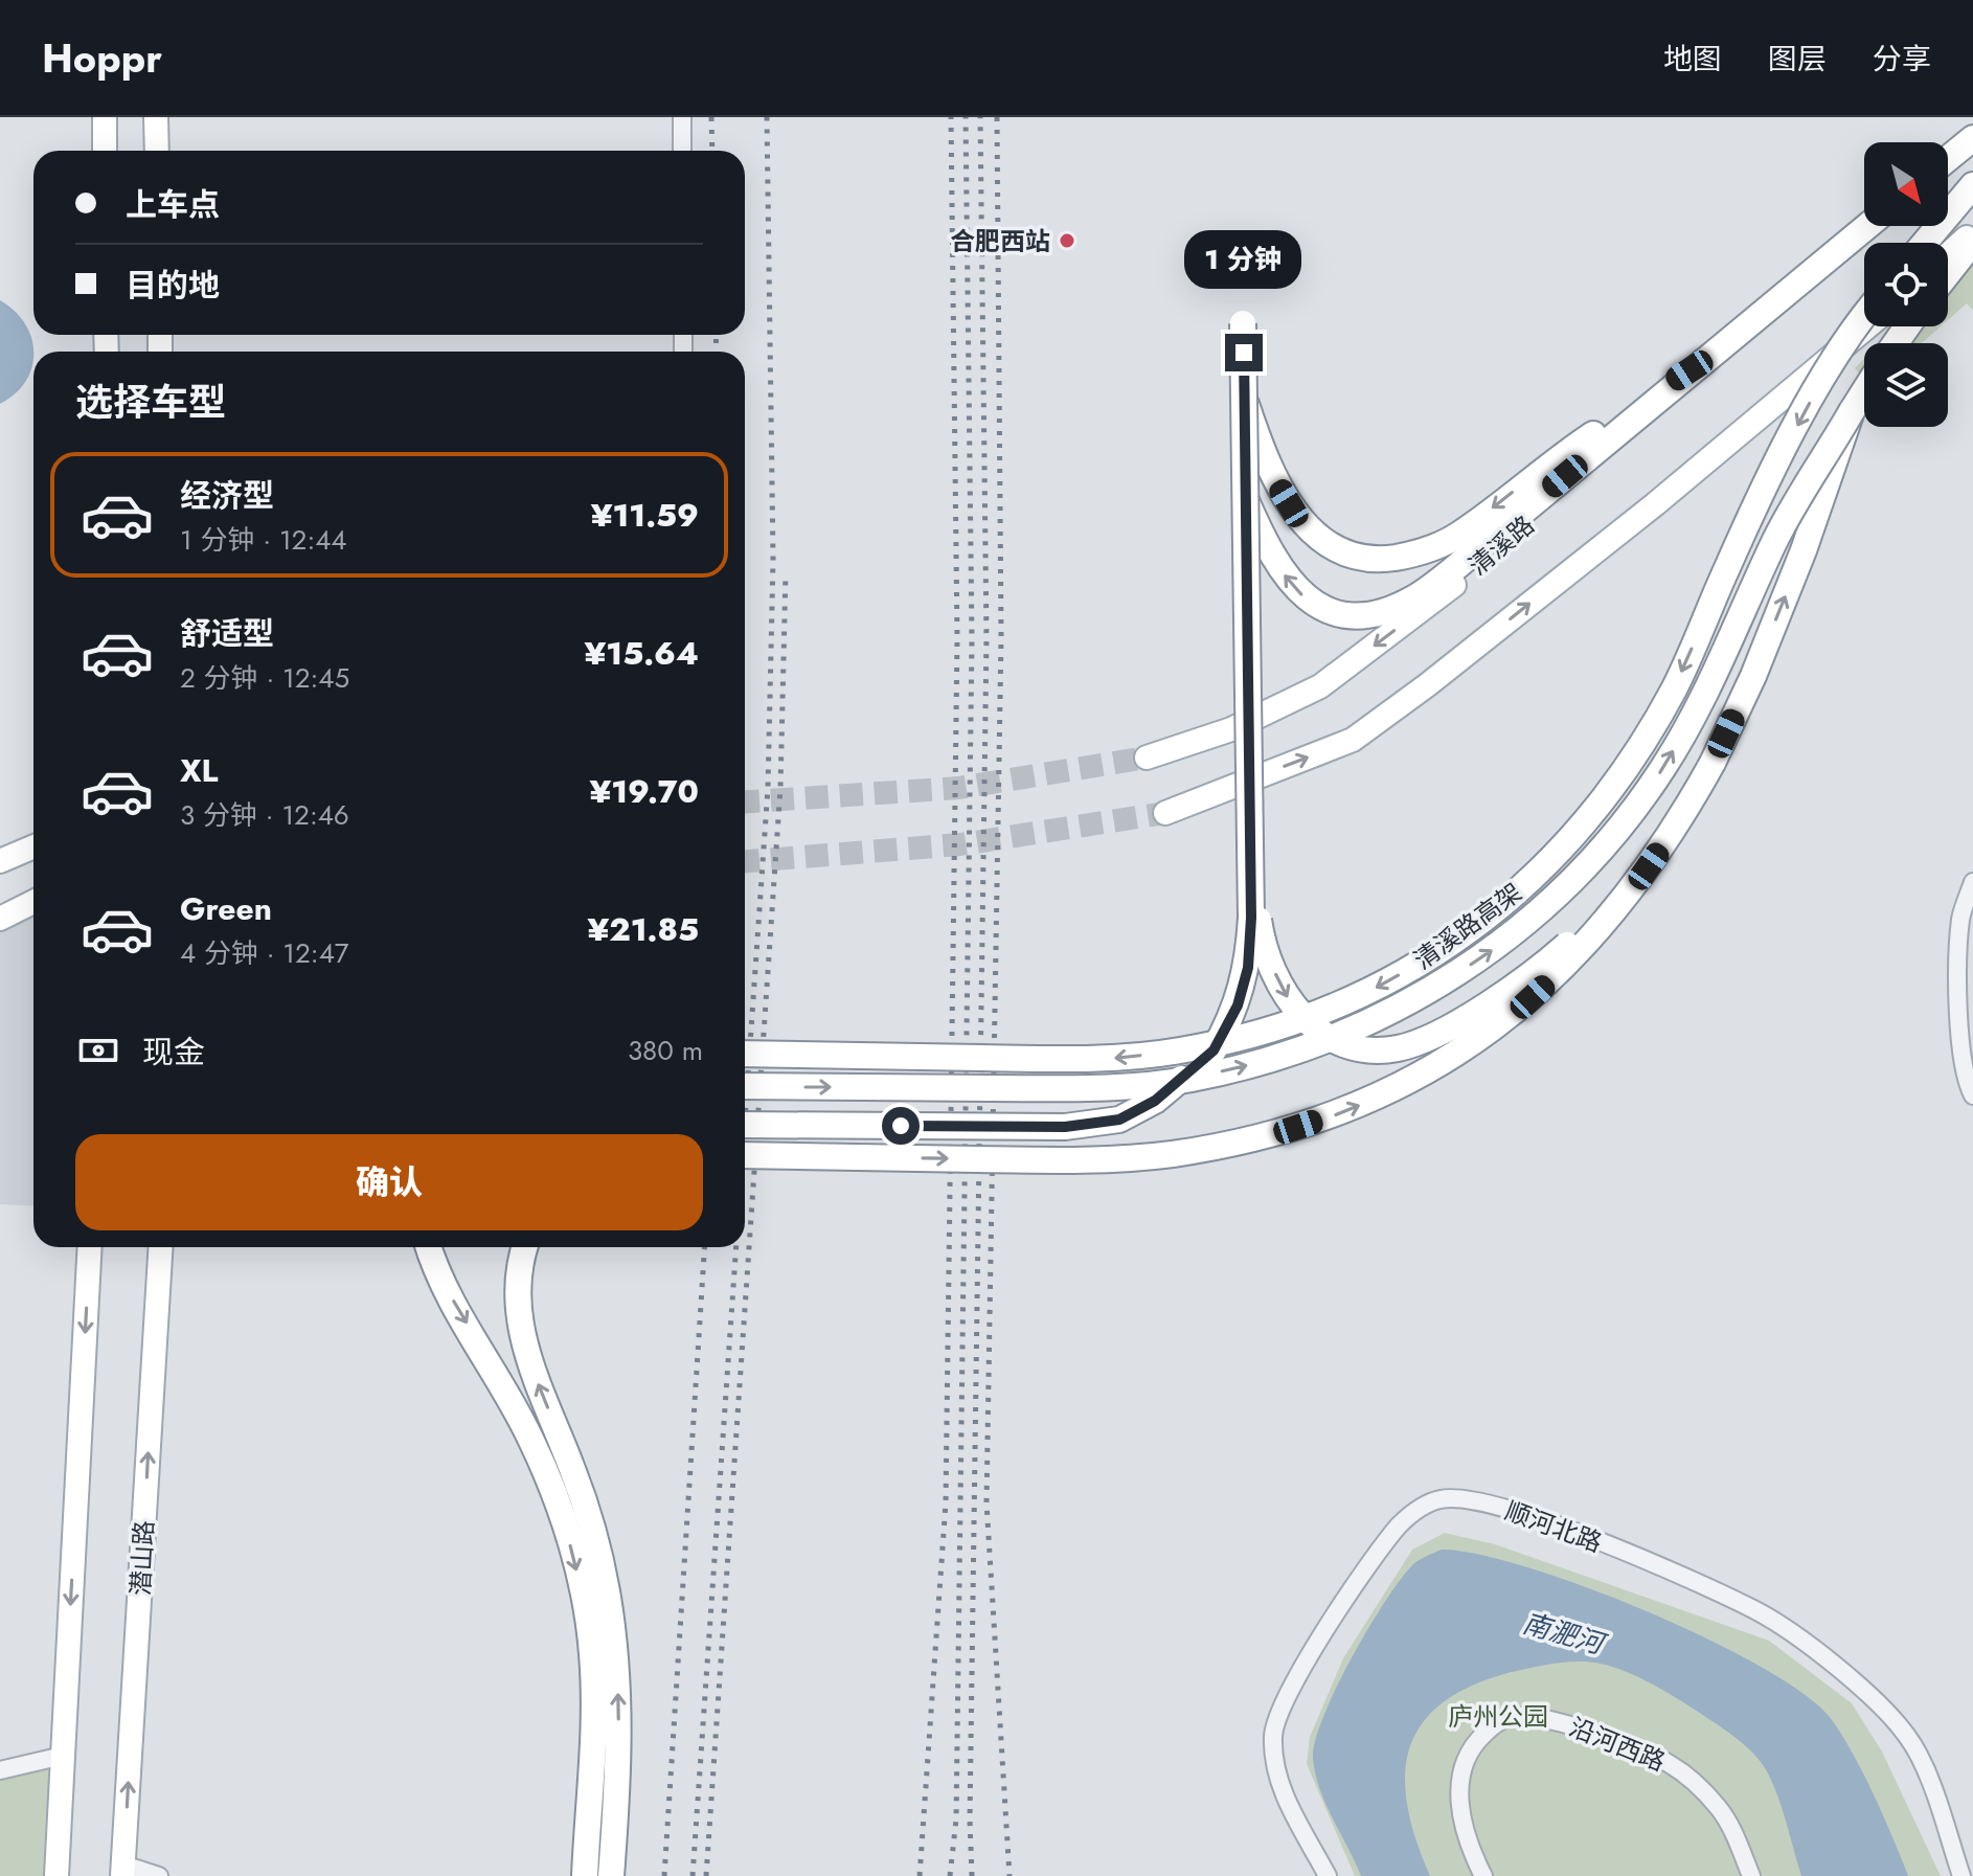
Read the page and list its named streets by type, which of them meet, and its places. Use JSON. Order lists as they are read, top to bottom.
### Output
{
  "streets": {
    "highway": ["清溪路高架"],
    "main road": ["清溪路", "潜山路"],
    "street": ["顺河北路", "沿河西路"]
  },
  "water": ["南淝河"],
  "parks": ["庐州公园"],
  "places": ["合肥西站"],
  "north": "bottom right",
  "page": {
    "header": "Hoppr",
    "nav": ["地图", "图层", "分享"],
    "banner": ["上车点", "目的地"],
    "bubble": "1 分钟",
    "heading": "选择车型",
    "list": [
      {
        "name": "经济型",
        "note": "1 分钟 · 12:44",
        "value": "¥11.59"
      },
      {
        "name": "舒适型",
        "note": "2 分钟 · 12:45",
        "value": "¥15.64"
      },
      {
        "name": "XL",
        "note": "3 分钟 · 12:46",
        "value": "¥19.70"
      },
      {
        "name": "Green",
        "note": "4 分钟 · 12:47",
        "value": "¥21.85"
      }
    ],
    "pay": ["现金", "380 m"],
    "buttons": "确认"
  }
}
